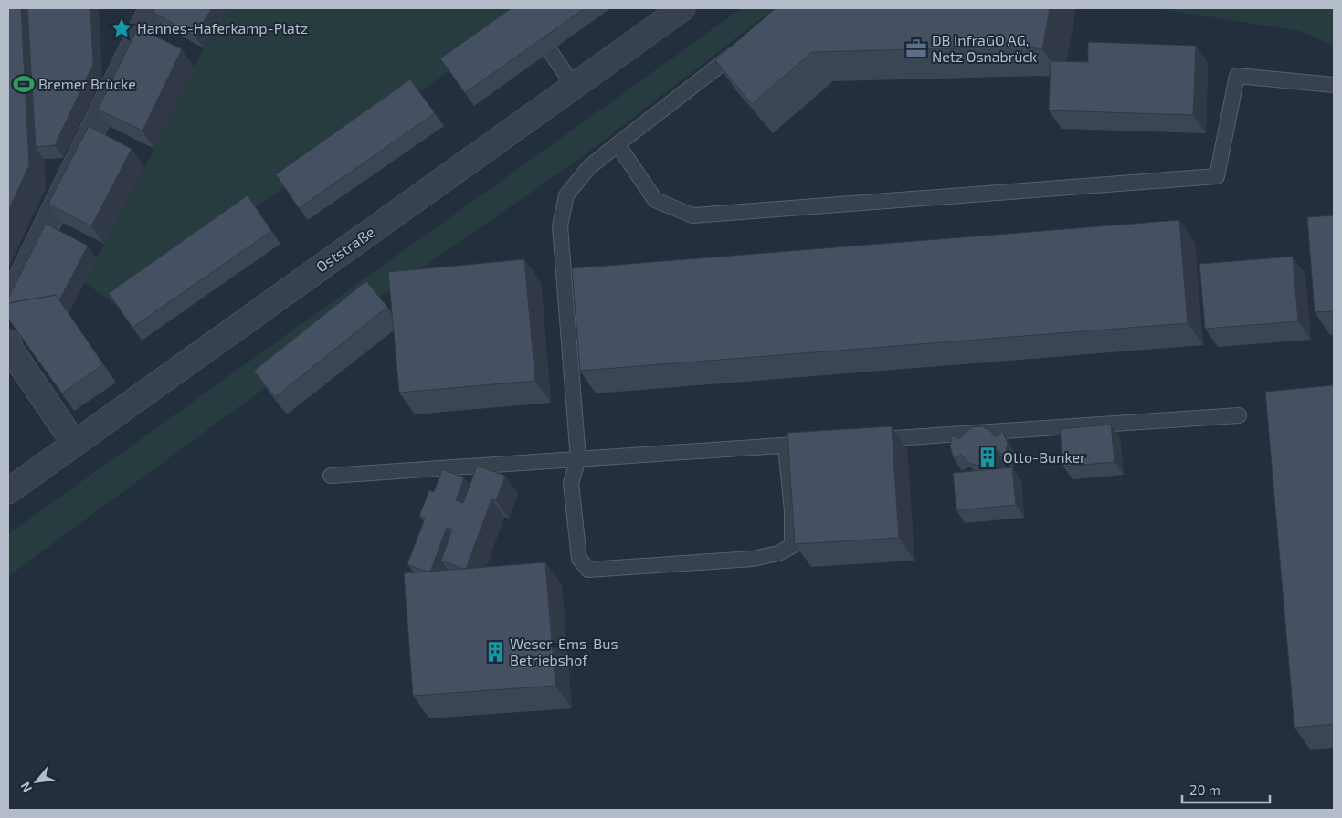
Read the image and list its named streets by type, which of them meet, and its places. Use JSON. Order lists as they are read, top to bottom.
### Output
{
  "streets": {
    "street": ["Oststraße"]
  },
  "places": {
    "place": ["Hannes-Haferkamp-Platz"],
    "office": ["DB InfraGO AG, Netz Osnabrück"],
    "sports": ["Bremer Brücke"],
    "building": ["Otto-Bunker", "Weser-Ems-Bus Betriebshof"]
  },
  "scale_bar": "20 m",
  "north": "bottom left"
}
